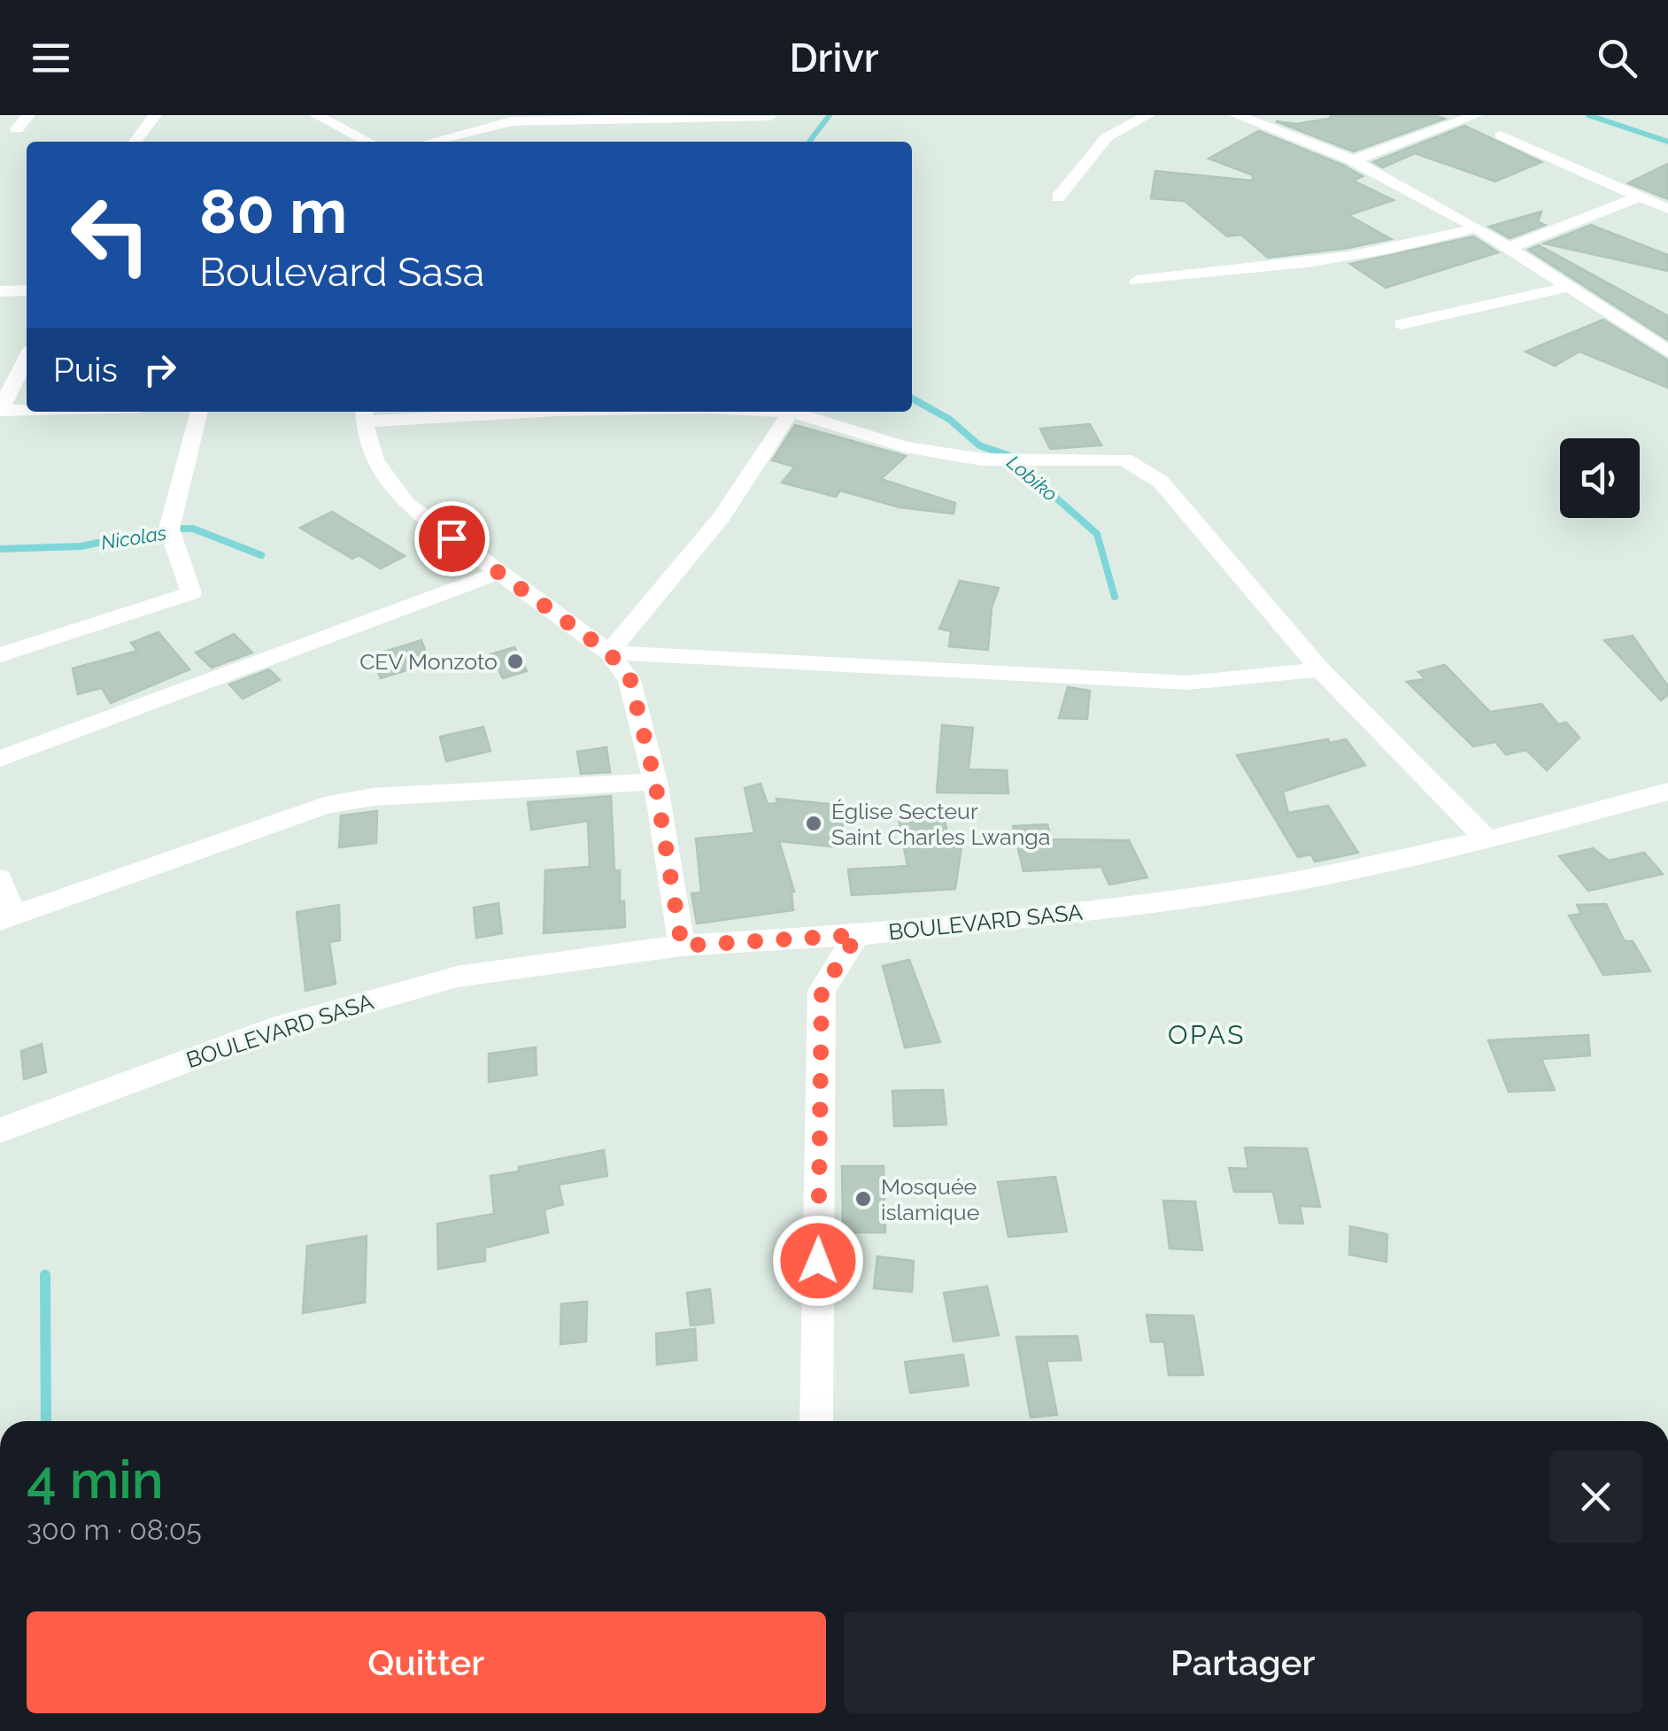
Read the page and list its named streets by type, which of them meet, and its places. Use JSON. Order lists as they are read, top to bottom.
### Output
{
  "streets": {
    "street": ["BOULEVARD SASA"]
  },
  "districts": ["OPAS"],
  "water": ["Lobiko", "Nicolas"],
  "places": ["CEV Monzoto", "Église Secteur Saint Charles Lwanga", "Mosquée islamique"],
  "page": {
    "header": "Drivr",
    "turn": ["80 m", "Boulevard Sasa"],
    "then": "Puis",
    "heading": ["4 min", "300 m · 08:05"],
    "buttons": ["Quitter", "Partager"]
  }
}
